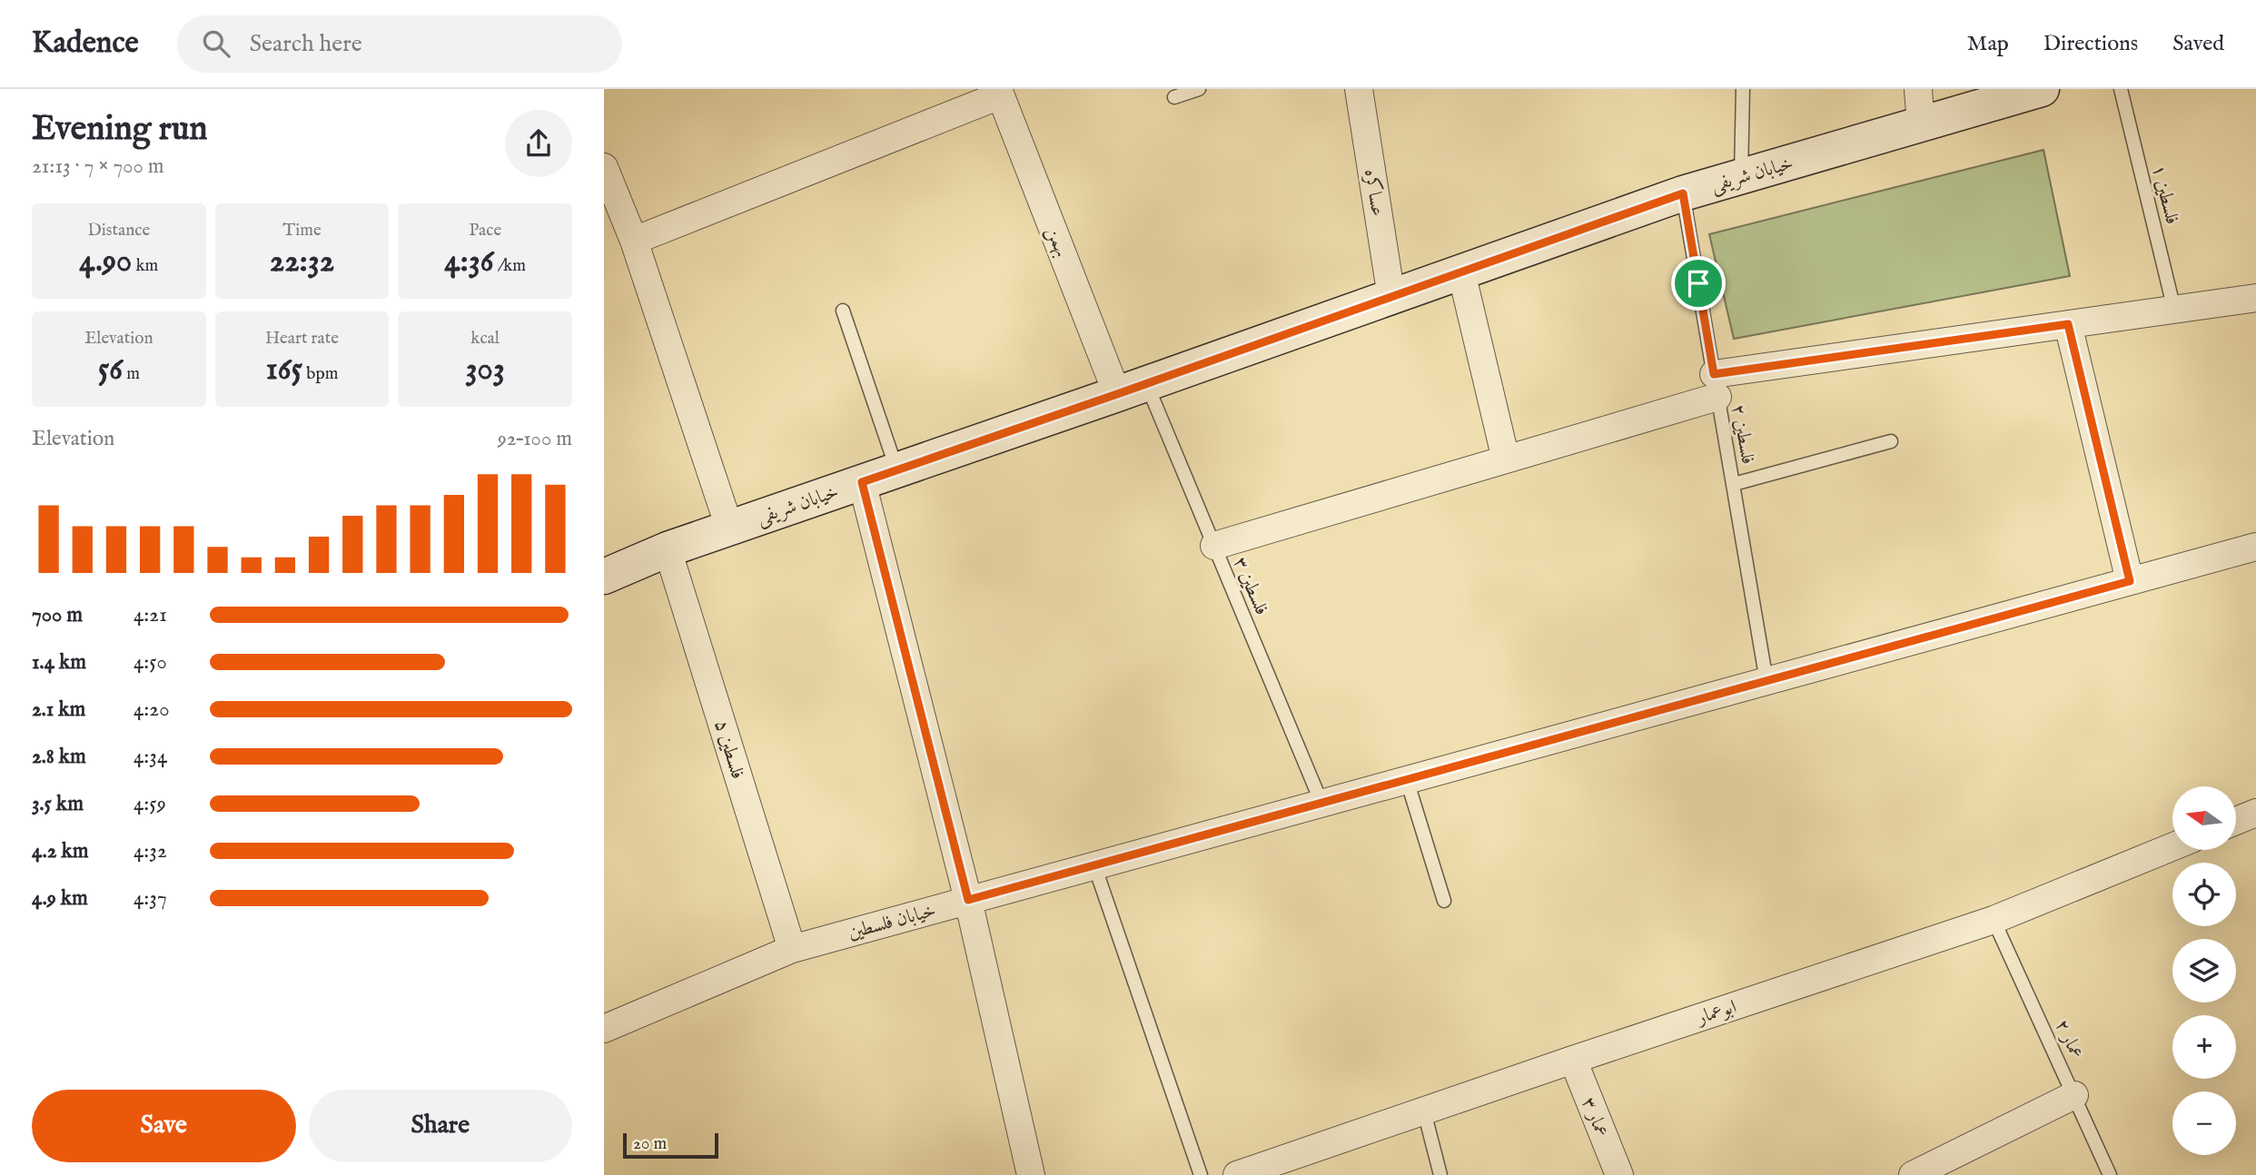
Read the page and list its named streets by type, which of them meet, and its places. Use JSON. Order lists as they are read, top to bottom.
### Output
{
  "streets": {
    "street": [
      "خیابان شریفی",
      "عساکره",
      "بهمن",
      "فلسطین ۵",
      "خیابان فلسطین",
      "ابوعمار",
      "عمار ۳"
    ],
    "lane": [
      "فلسطین ۱",
      "فلسطین ۲",
      "فلسطین ۳",
      "عمار ۲"
    ]
  },
  "crossings": [
    ["خیابان شریفی", "عساکره"],
    ["خیابان شریفی", "بهمن"],
    ["خیابان شریفی", "فلسطین ۲"],
    ["خیابان شریفی", "فلسطین ۳"],
    ["خیابان شریفی", "فلسطین ۵"],
    ["بهمن", "فلسطین ۳"],
    ["فلسطین ۲", "خیابان فلسطین"],
    ["فلسطین ۳", "خیابان فلسطین"],
    ["فلسطین ۵", "خیابان فلسطین"],
    ["ابوعمار", "عمار ۲"],
    ["ابوعمار", "عمار ۳"]
  ],
  "scale_bar": "20 m",
  "north": "left",
  "page": {
    "header": "Kadence",
    "search": "Search here",
    "nav": ["Map", "Directions", "Saved"],
    "heading": ["Evening run", "21:13 · 7 × 700 m"],
    "stats": [
      ["Distance", "4.90 km"],
      ["Time", "22:32"],
      ["Pace", "4:36 /km"],
      ["Elevation", "56 m"],
      ["Heart rate", "165 bpm"],
      ["kcal", "303"]
    ],
    "chart": ["Elevation", "92–100 m"],
    "list": [
      {
        "name": "700 m",
        "note": "4:21"
      },
      {
        "name": "1.4 km",
        "note": "4:50"
      },
      {
        "name": "2.1 km",
        "note": "4:20"
      },
      {
        "name": "2.8 km",
        "note": "4:34"
      },
      {
        "name": "3.5 km",
        "note": "4:59"
      },
      {
        "name": "4.2 km",
        "note": "4:32"
      },
      {
        "name": "4.9 km",
        "note": "4:37"
      }
    ],
    "map_buttons": ["+", "−"],
    "buttons": ["Save", "Share"],
    "scale": "20 m"
  }
}
